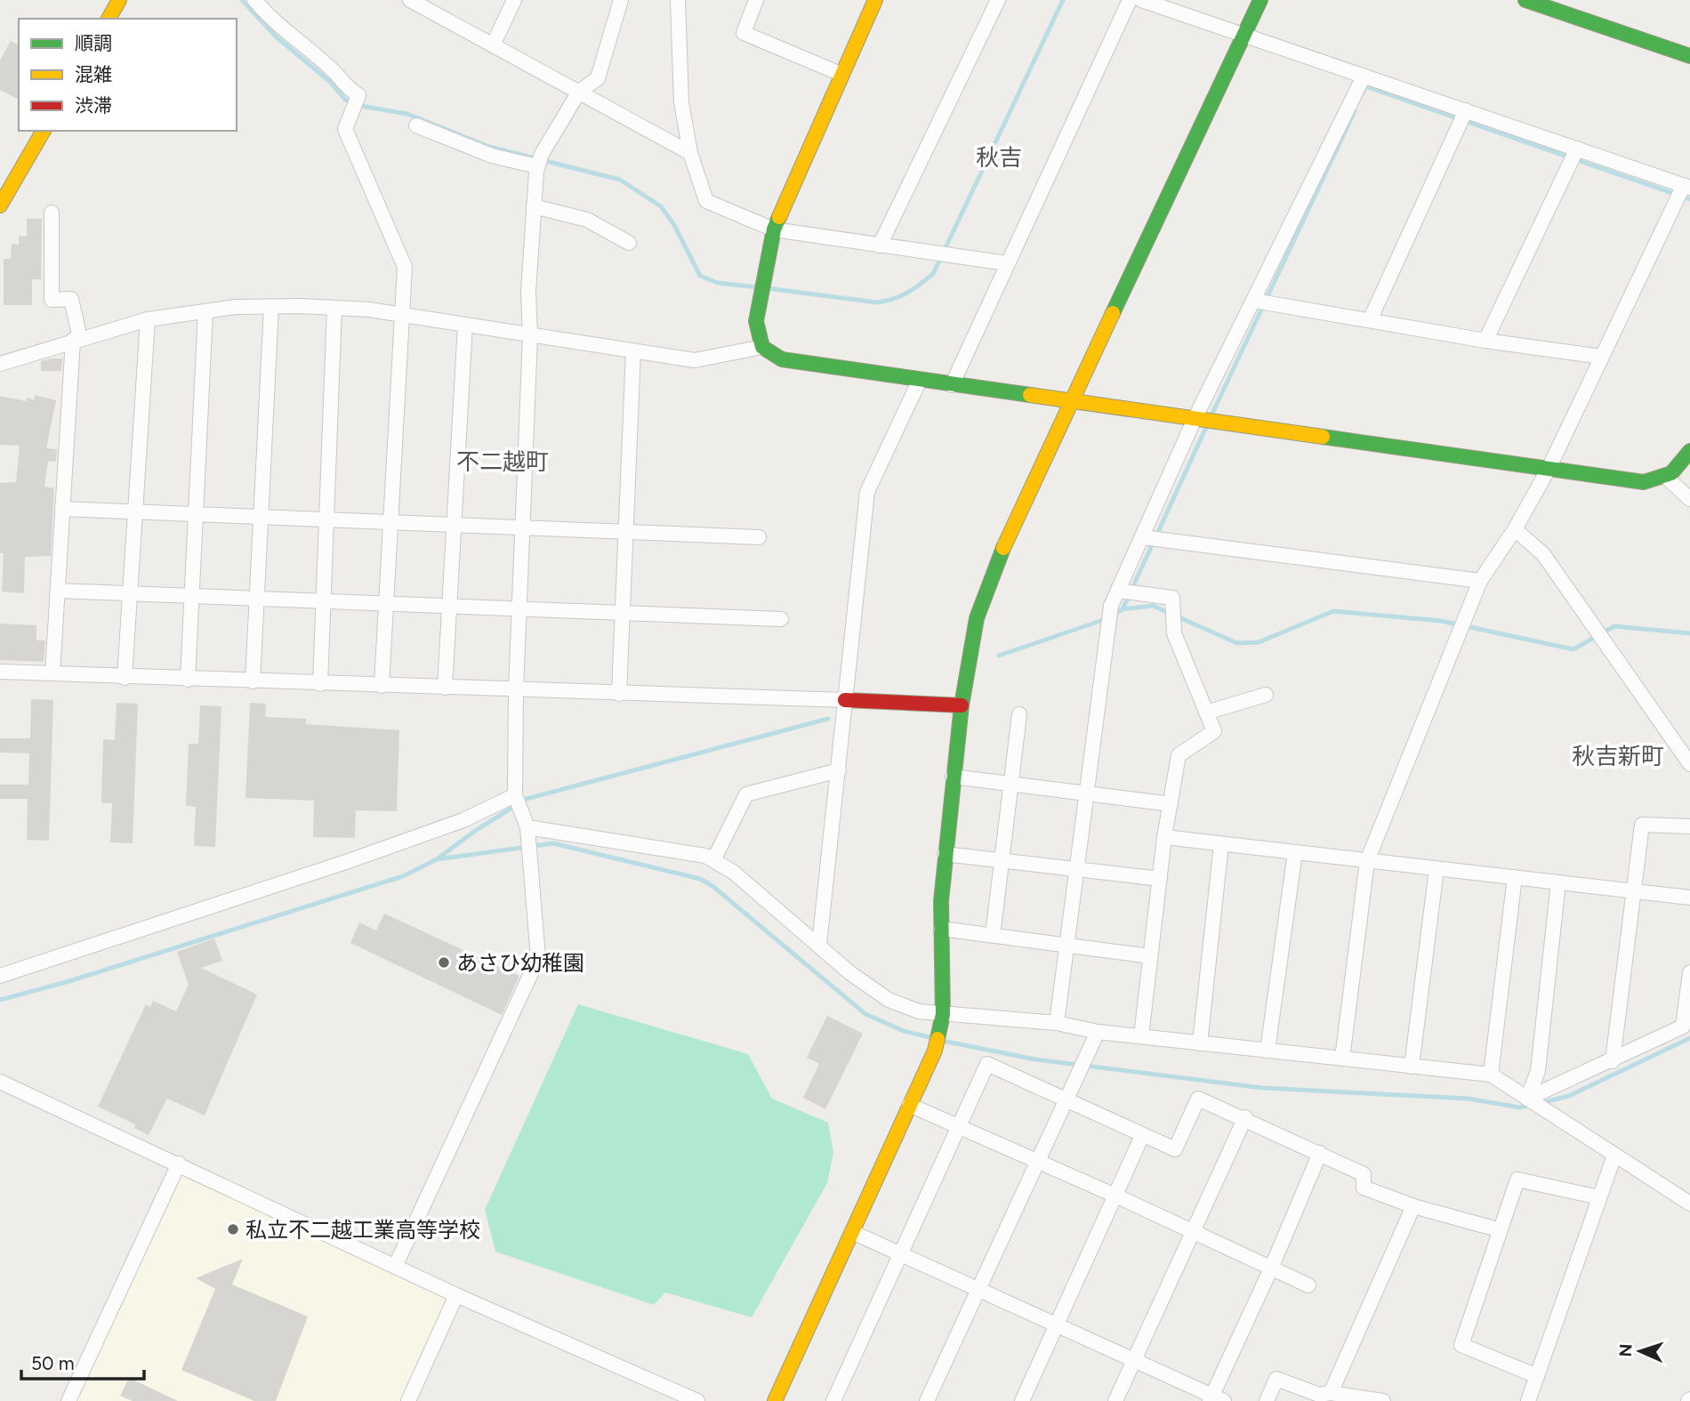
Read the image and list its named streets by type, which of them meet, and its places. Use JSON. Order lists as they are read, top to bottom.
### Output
{
  "districts": ["秋吉", "不二越町", "秋吉新町"],
  "places": ["あさひ幼稚園", "私立不二越工業高等学校"],
  "legend": ["順調", "混雑", "渋滞"],
  "scale_bar": "50 m",
  "north": "left"
}
